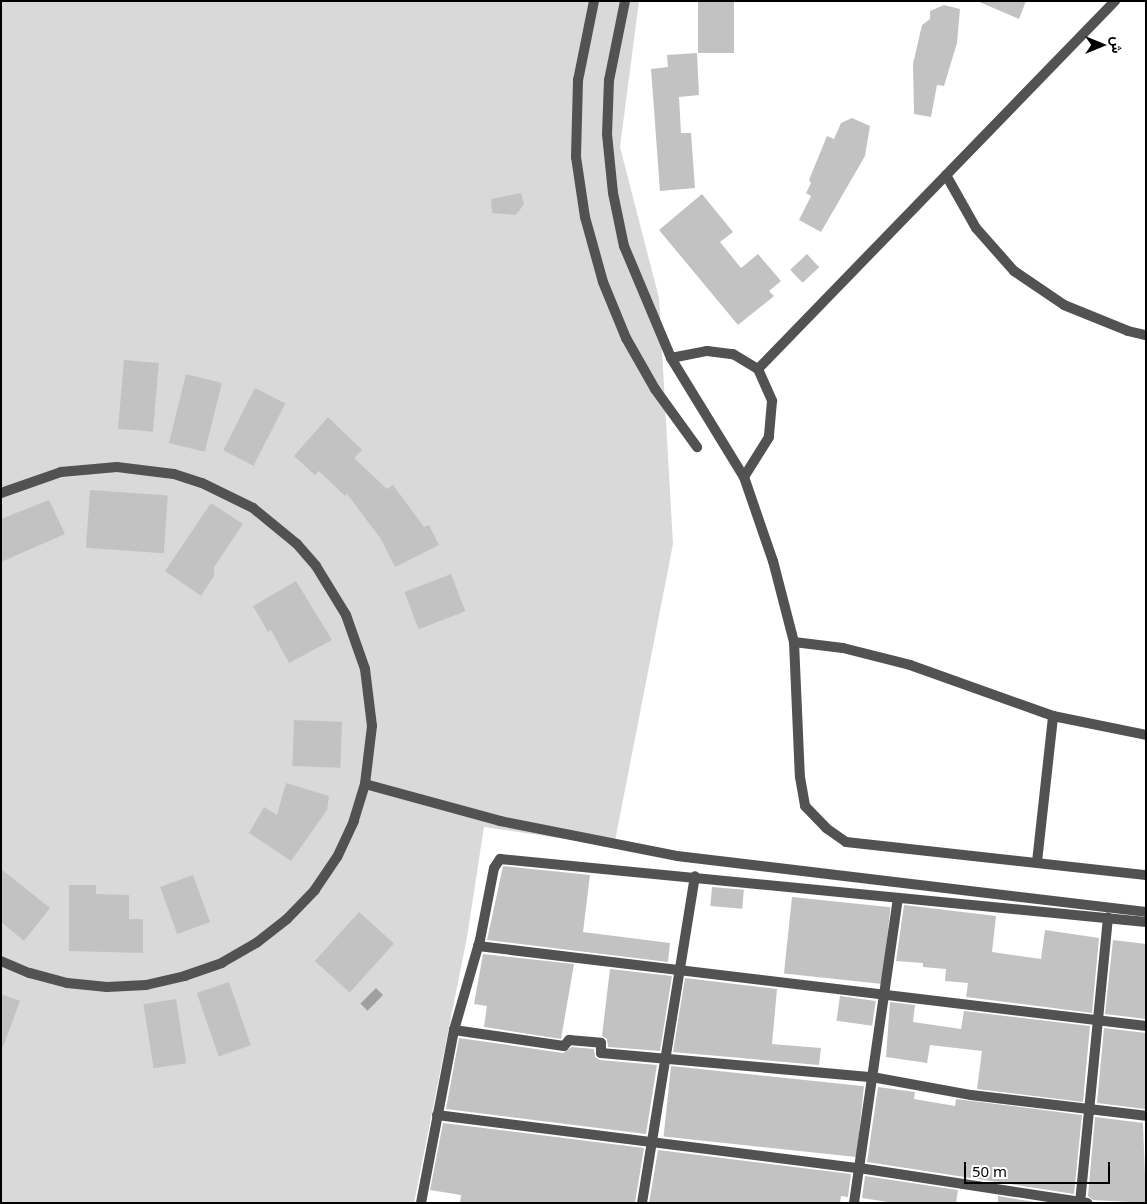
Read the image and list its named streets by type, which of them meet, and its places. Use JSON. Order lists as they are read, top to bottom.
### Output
{
  "scale_bar": "50 m",
  "north": "right"
}
